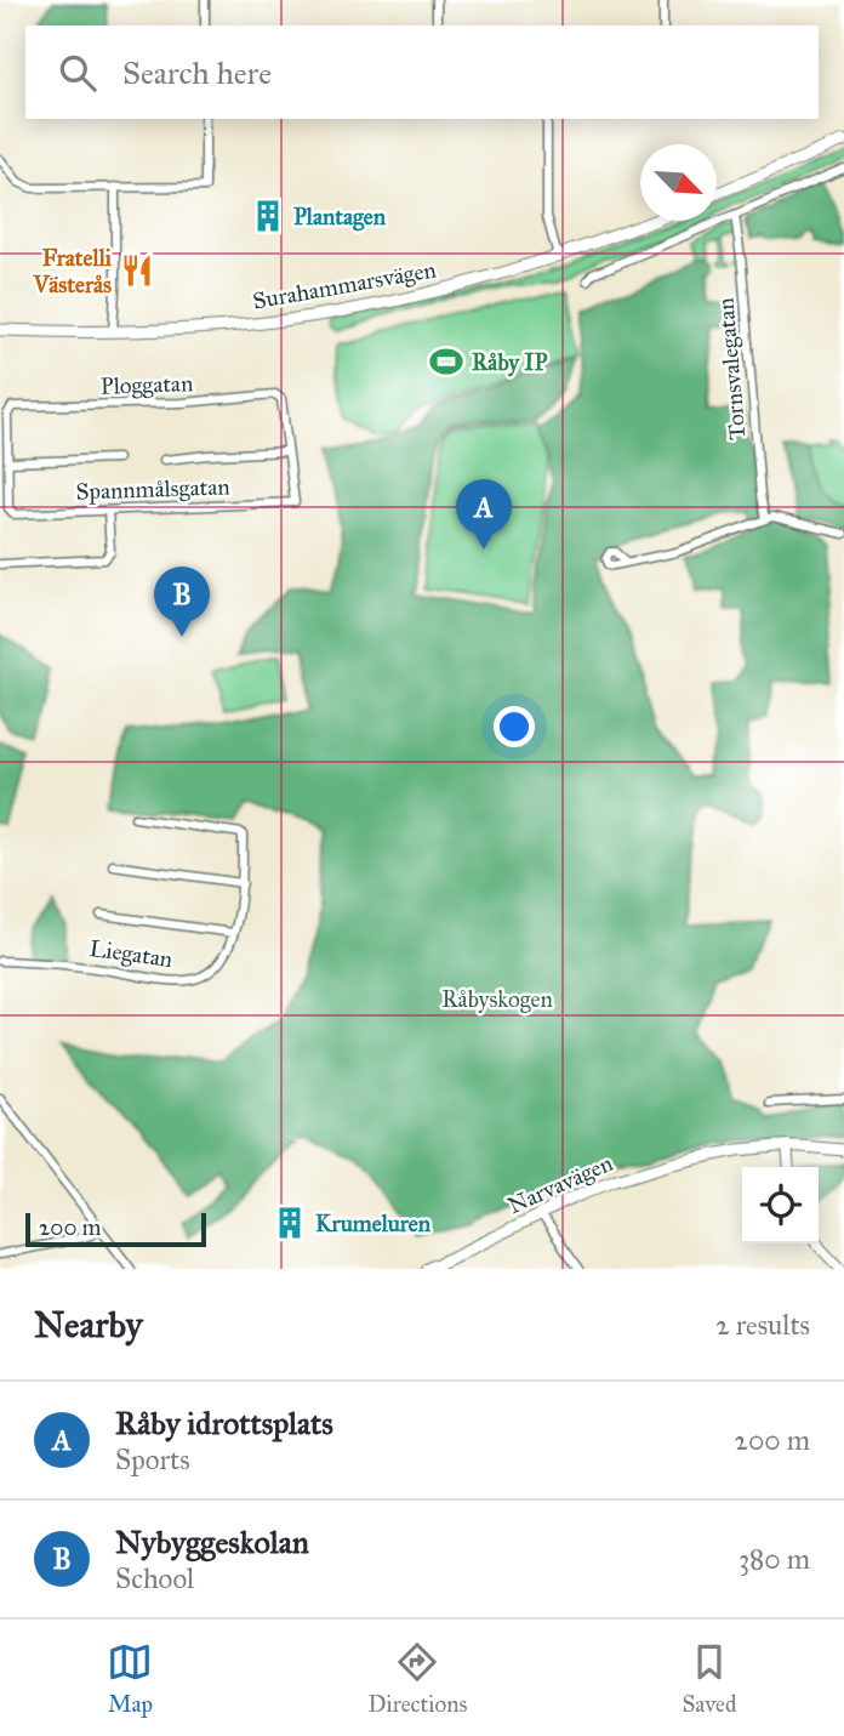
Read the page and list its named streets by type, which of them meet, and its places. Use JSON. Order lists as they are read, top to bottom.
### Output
{
  "streets": {
    "main road": ["Surahammarsvägen", "Narvavägen"],
    "street": [
      "Tornsvalegatan",
      "Ploggatan",
      "Spannmålsgatan",
      "Liegatan"
    ]
  },
  "crossings": [
    ["Ploggatan", "Spannmålsgatan"]
  ],
  "parks": ["Råbyskogen"],
  "places": {
    "building": ["Plantagen", "Krumeluren"],
    "restaurant": ["Fratelli Västerås"],
    "sports": ["Råby IP"]
  },
  "scale_bar": "200 m",
  "north": "bottom right",
  "page": {
    "search": "Search here",
    "pins": ["A", "B"],
    "scale": "200 m",
    "heading": ["Nearby", "2 results"],
    "list": [
      {
        "mark": "A",
        "name": "Råby idrottsplats",
        "note": "Sports",
        "value": "200 m"
      },
      {
        "mark": "B",
        "name": "Nybyggeskolan",
        "note": "School",
        "value": "380 m"
      }
    ],
    "nav": ["Map", "Directions", "Saved"]
  }
}
